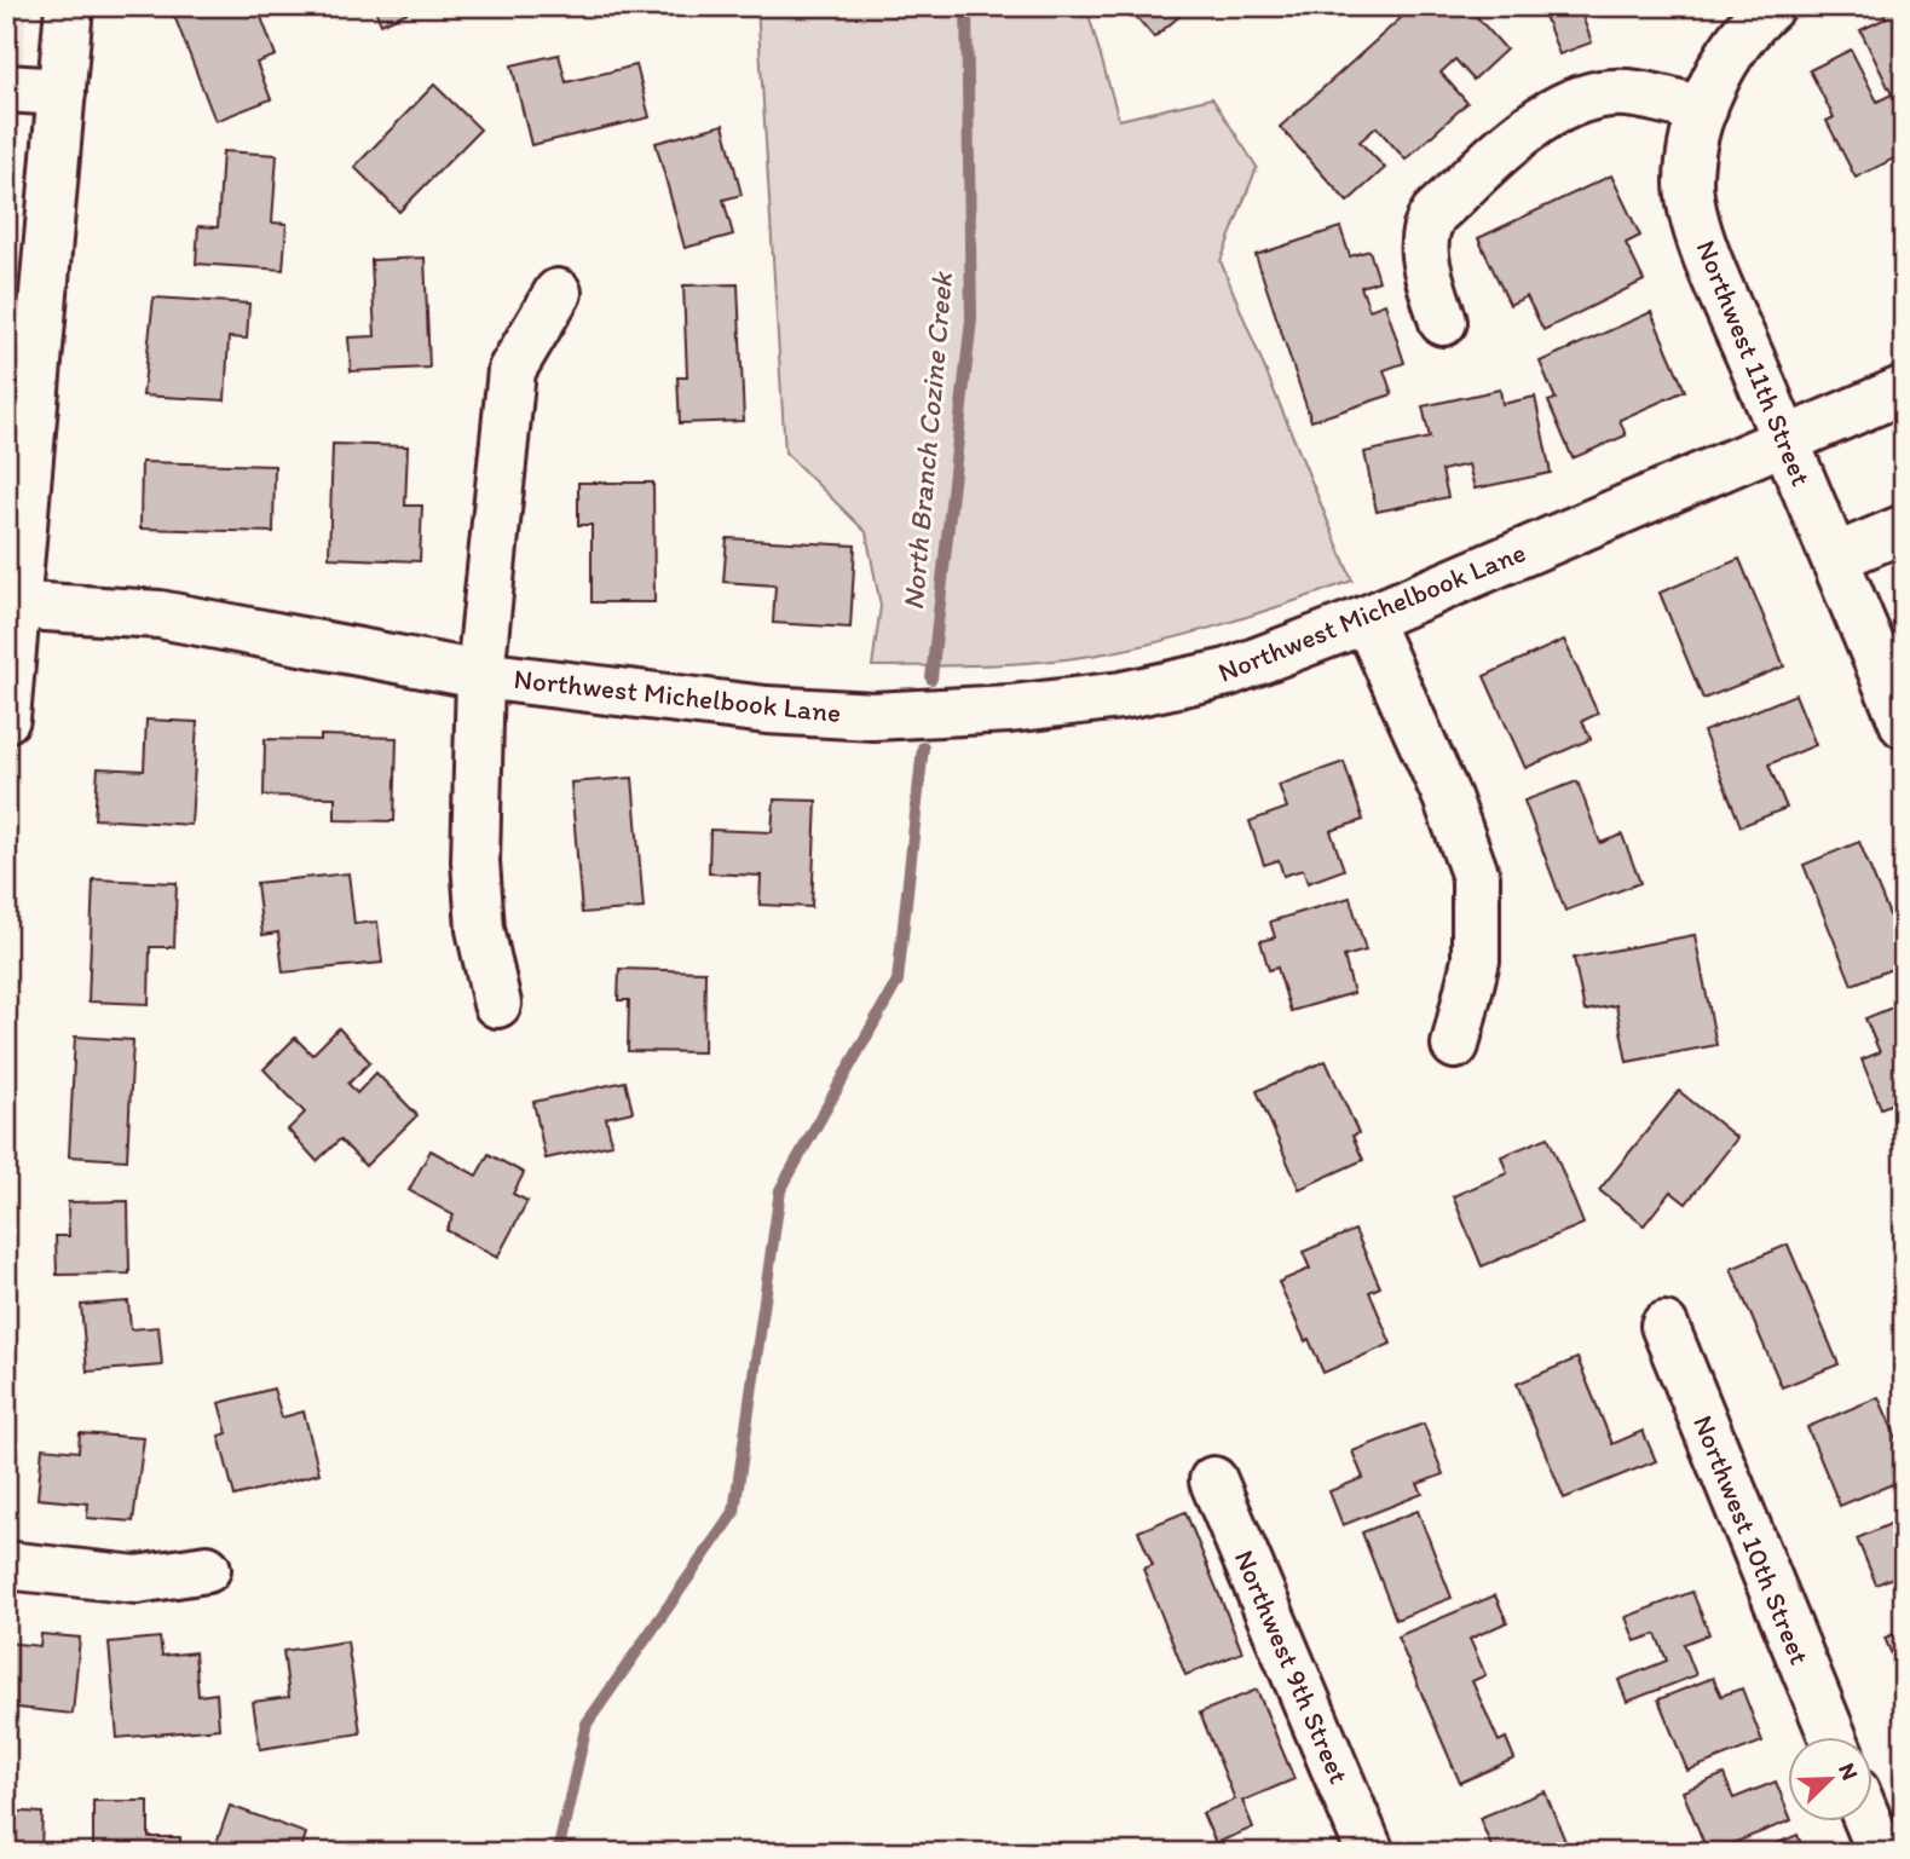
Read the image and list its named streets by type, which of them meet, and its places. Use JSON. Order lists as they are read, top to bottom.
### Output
{
  "streets": {
    "street": [
      "Northwest 11th Street",
      "Northwest Michelbook Lane",
      "Northwest 10th Street",
      "Northwest 9th Street"
    ]
  },
  "crossings": [
    ["Northwest 11th Street", "Northwest Michelbook Lane"]
  ],
  "water": ["North Branch Cozine Creek"],
  "north": "top right"
}
